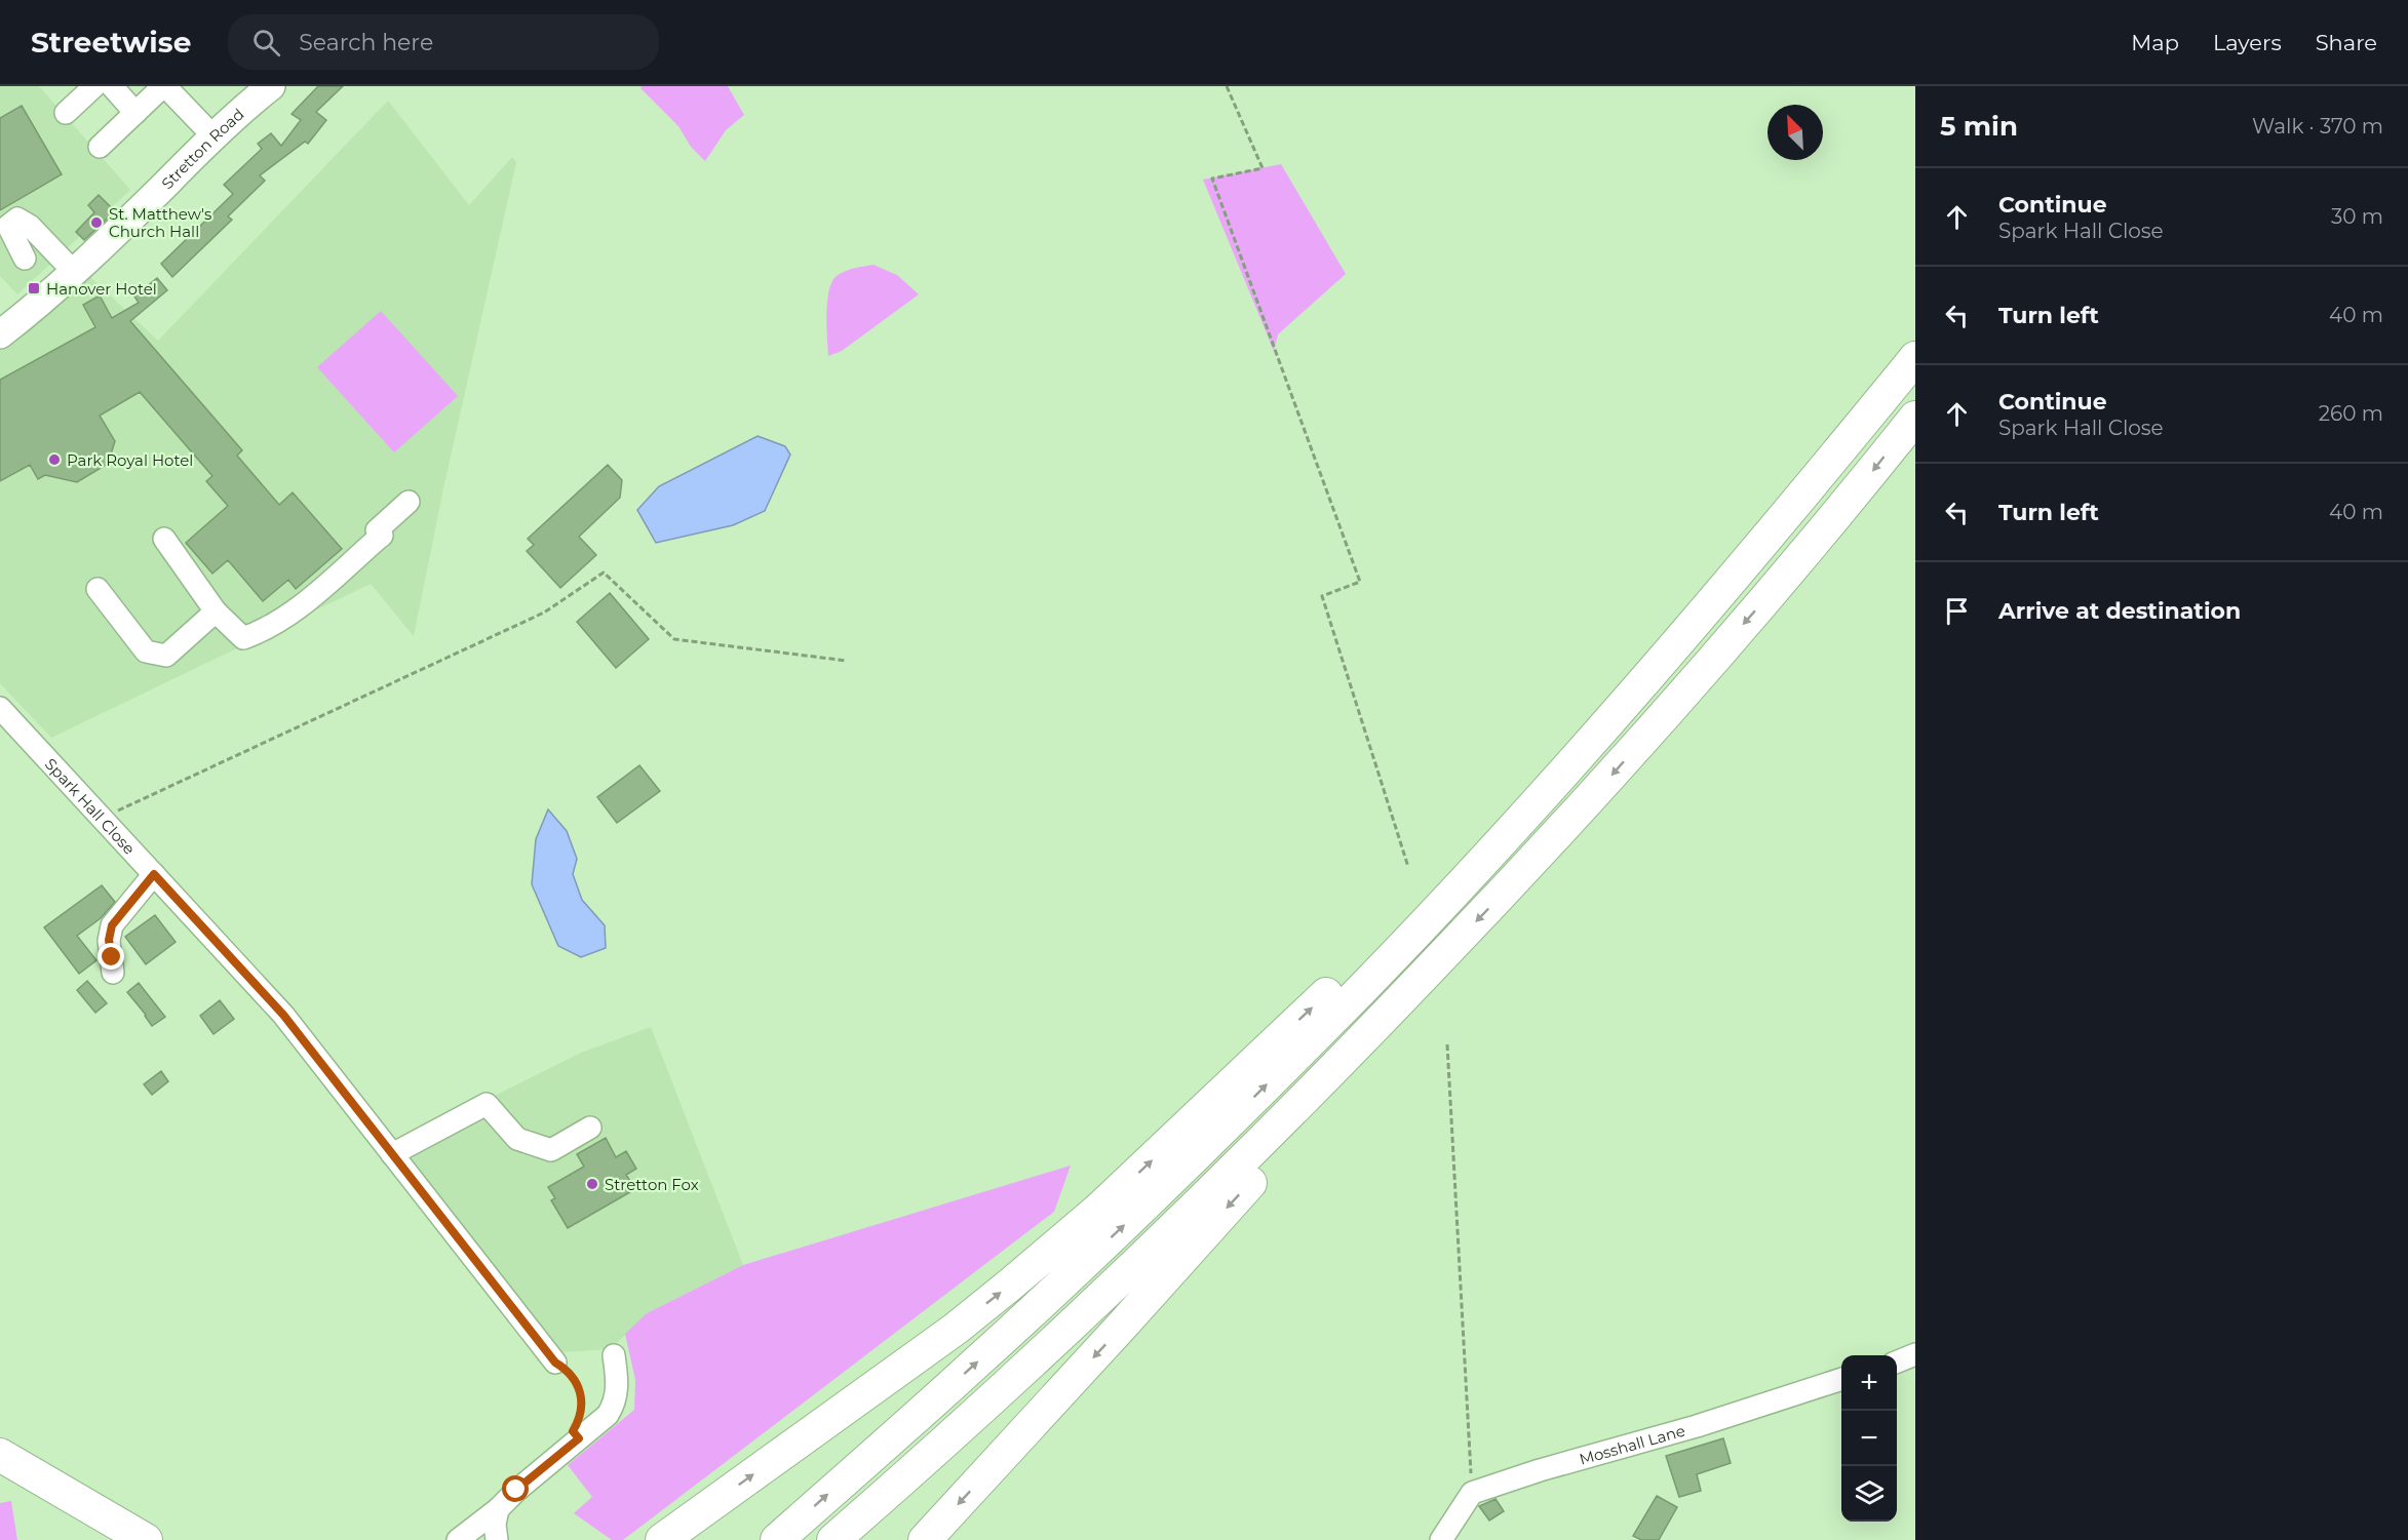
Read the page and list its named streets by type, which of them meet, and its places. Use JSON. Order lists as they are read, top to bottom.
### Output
{
  "streets": {
    "main road": ["Stretton Road"],
    "street": ["Spark Hall Close", "Mosshall Lane"]
  },
  "places": {
    "other": ["St. Matthew's Church Hall", "Park Royal Hotel", "Stretton Fox"],
    "transit": ["Hanover Hotel"]
  },
  "north": "top left",
  "page": {
    "header": "Streetwise",
    "search": "Search here",
    "nav": ["Map", "Layers", "Share"],
    "heading": ["5 min", "Walk · 370 m"],
    "list": [
      ["Continue", "Spark Hall Close", "30 m"],
      ["Turn left", "40 m"],
      ["Continue", "Spark Hall Close", "260 m"],
      ["Turn left", "40 m"],
      "Arrive at destination"
    ],
    "map_buttons": ["+", "−"]
  }
}
